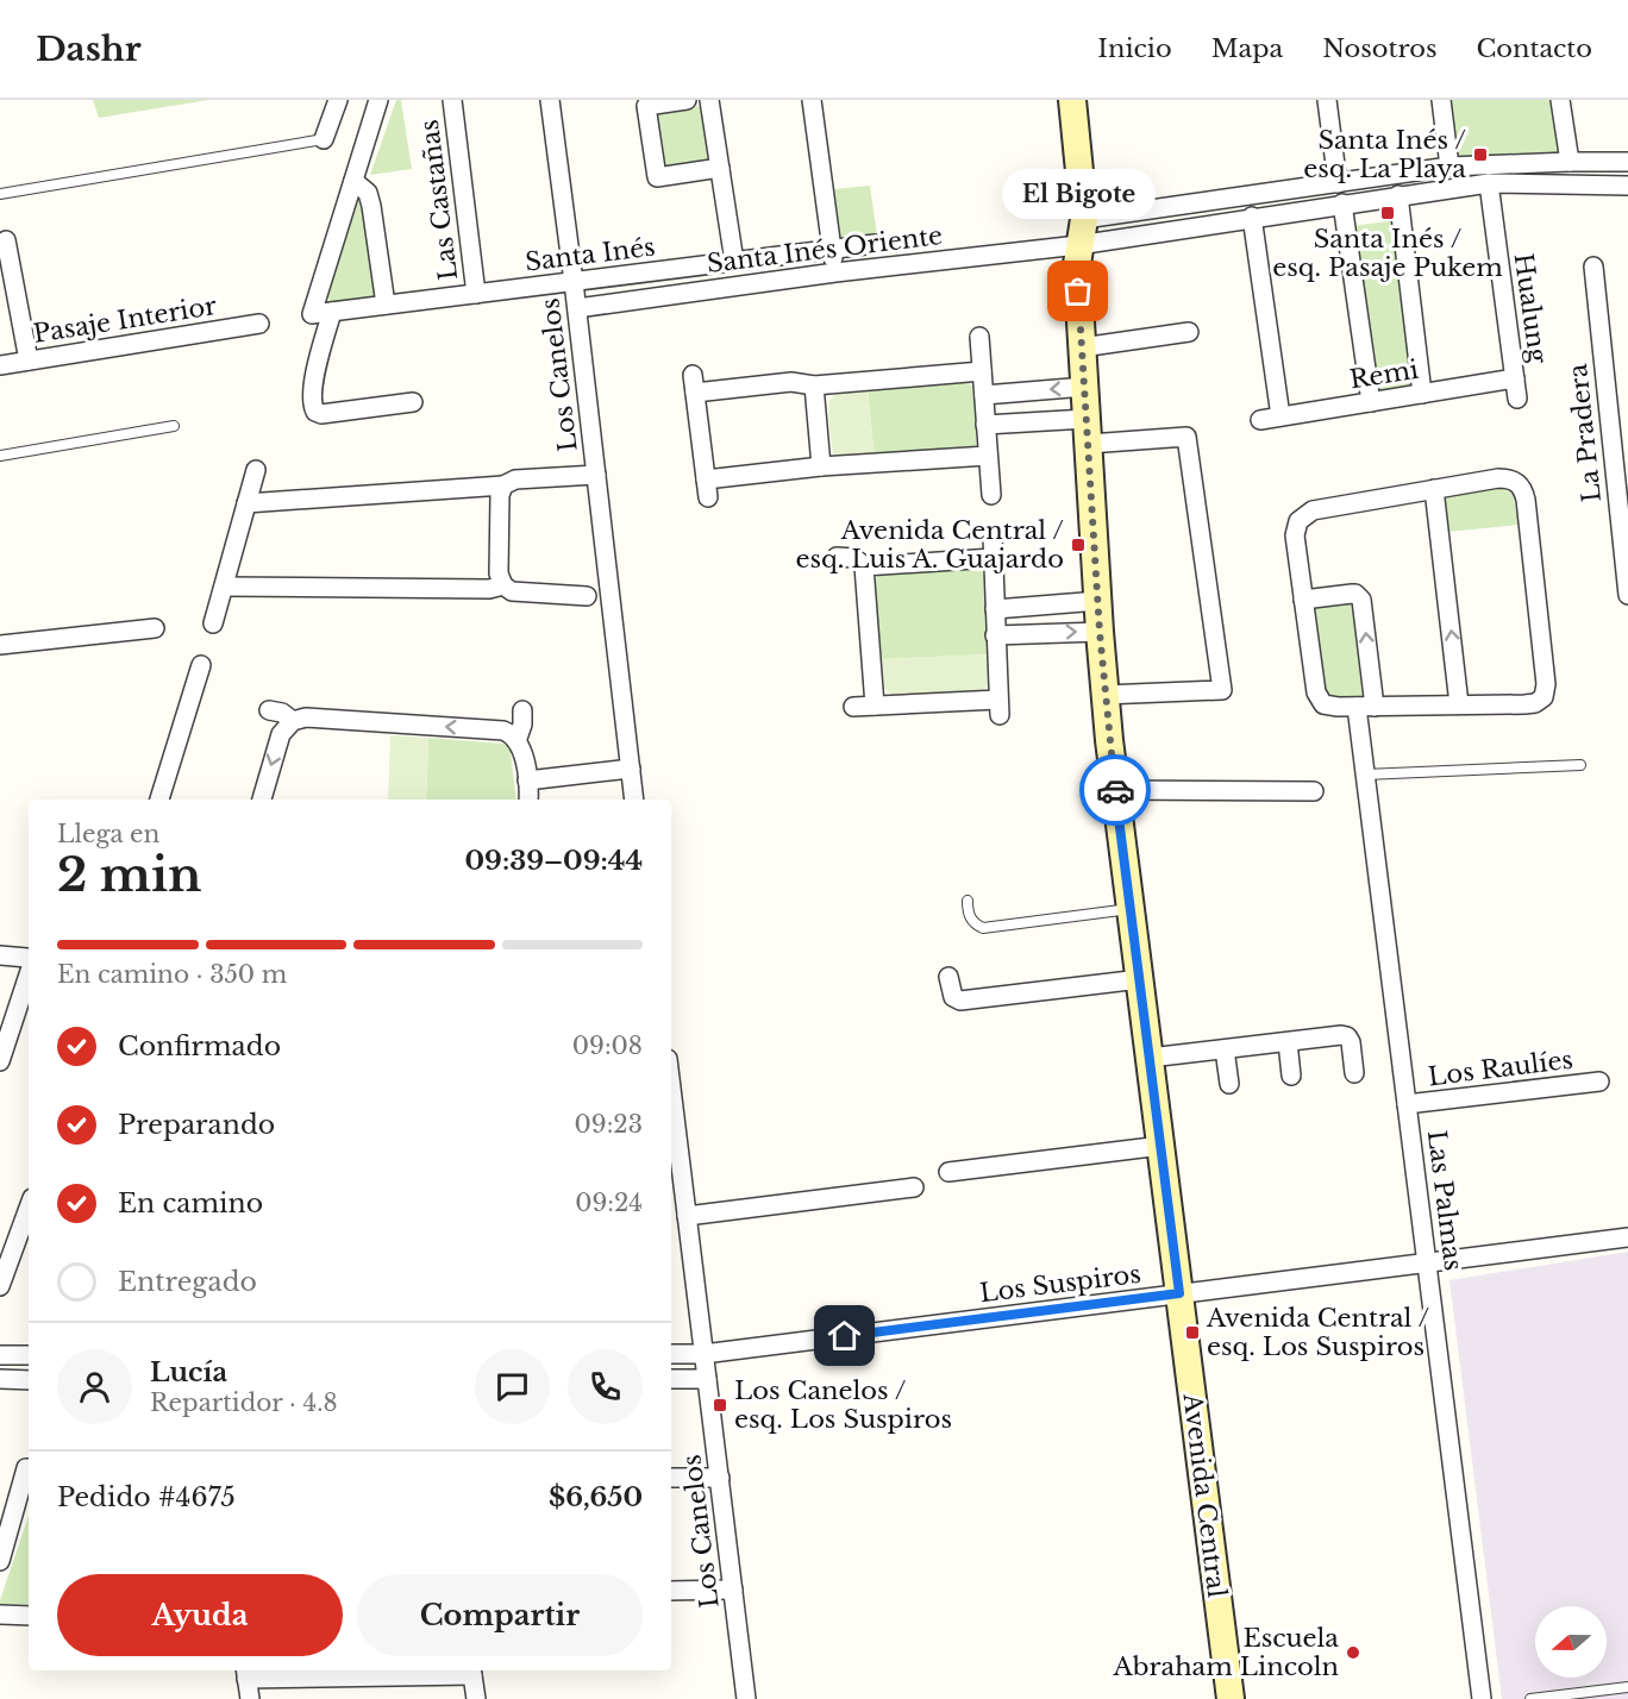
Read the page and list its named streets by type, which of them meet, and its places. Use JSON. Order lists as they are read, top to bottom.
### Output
{
  "streets": {
    "street": [
      "Las Castañas",
      "Santa Inés Oriente",
      "Santa Inés",
      "Hualung",
      "Pasaje Interior",
      "Los Canelos",
      "Remi",
      "La Pradera",
      "Los Raulíes",
      "Las Palmas",
      "Los Suspiros",
      "Avenida Central"
    ]
  },
  "crossings": [
    ["Las Castañas", "Santa Inés"],
    ["Santa Inés Oriente", "Los Canelos"],
    ["Santa Inés Oriente", "Avenida Central"],
    ["Santa Inés", "Los Canelos"],
    ["Hualung", "Remi"],
    ["Los Canelos", "Los Suspiros"],
    ["Los Raulíes", "Las Palmas"],
    ["Las Palmas", "Los Suspiros"],
    ["Los Suspiros", "Avenida Central"]
  ],
  "places": {
    "transit": [
      "Santa Inés / esq. La Playa",
      "Santa Inés / esq. Pasaje Pukem",
      "Avenida Central / esq. Luis A. Guajardo",
      "Avenida Central / esq. Los Suspiros",
      "Los Canelos / esq. Los Suspiros"
    ],
    "other": ["El Bigote", "Escuela Abraham Lincoln"]
  },
  "north": "left",
  "page": {
    "header": "Dashr",
    "nav": [
      "Inicio",
      "Mapa",
      "Nosotros",
      "Contacto"
    ],
    "bubble": "El Bigote",
    "heading": ["2 min", "Llega en", "09:39–09:44"],
    "panel": [
      "Lucía",
      "Repartidor · 4.8",
      "Pedido #4675",
      "$6,650"
    ],
    "bar": "En camino · 350 m",
    "list": [
      ["Confirmado", "09:08"],
      ["Preparando", "09:23"],
      ["En camino", "09:24"],
      "Entregado"
    ],
    "buttons": ["Ayuda", "Compartir"]
  }
}
